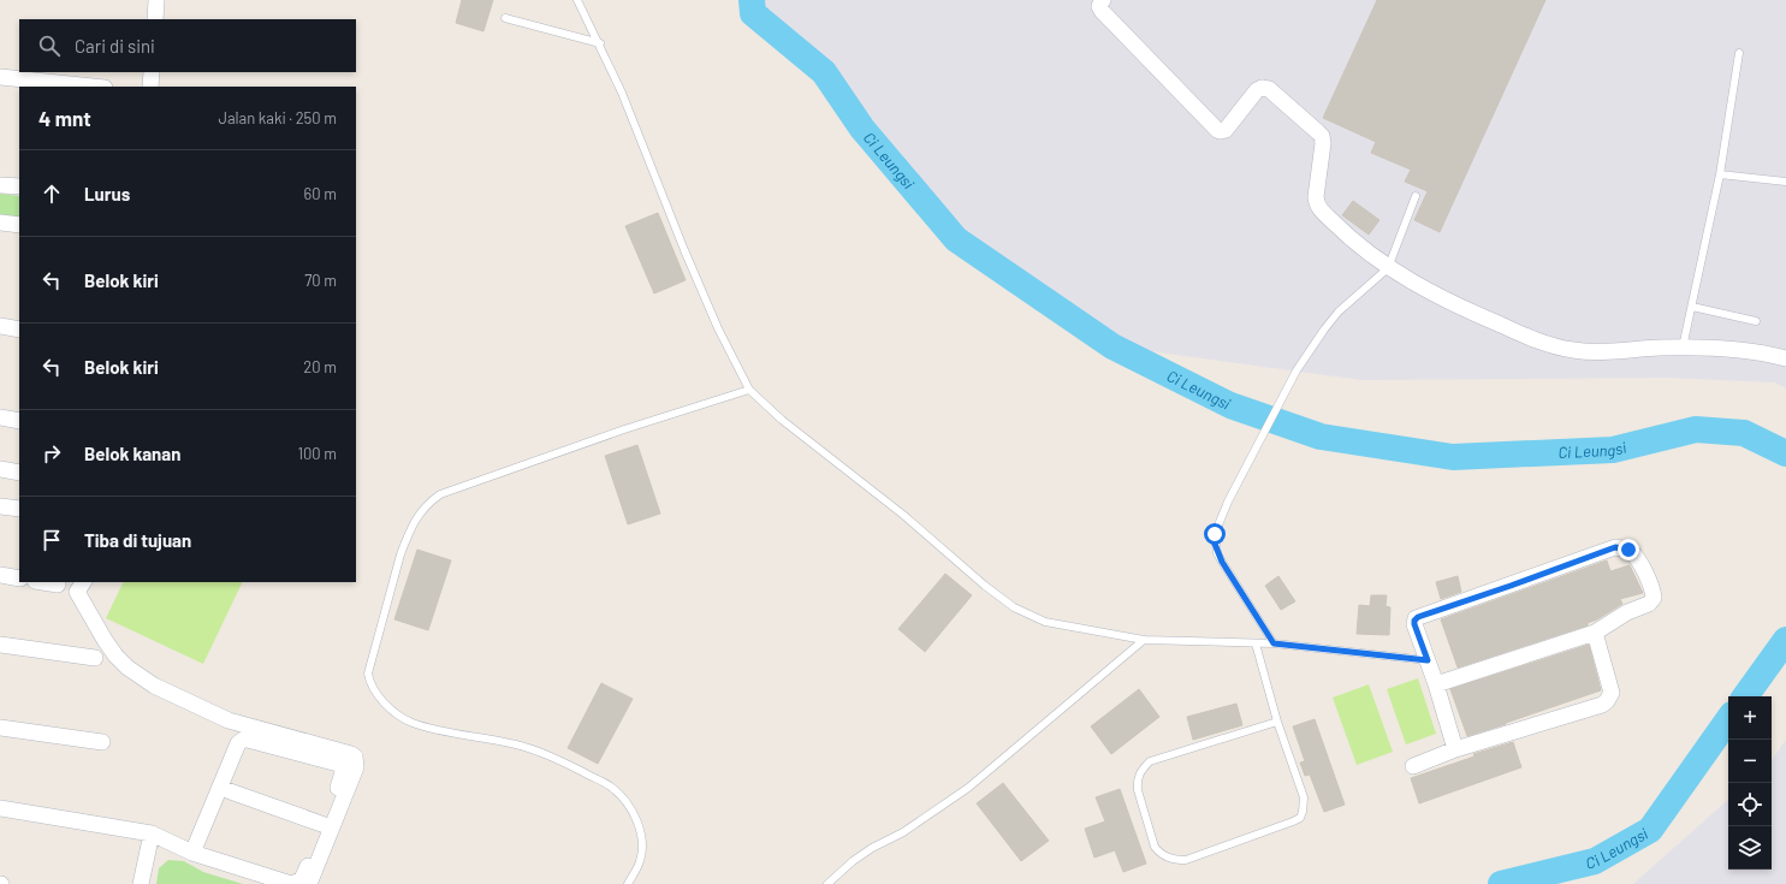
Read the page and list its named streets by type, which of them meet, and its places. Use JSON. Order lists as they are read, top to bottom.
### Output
{
  "water": ["Ci Leungsi"],
  "page": {
    "search": "Cari di sini",
    "heading": ["4 mnt", "Jalan kaki · 250 m"],
    "list": [
      ["Lurus", "60 m"],
      ["Belok kiri", "70 m"],
      ["Belok kiri", "20 m"],
      ["Belok kanan", "100 m"],
      "Tiba di tujuan"
    ],
    "map_buttons": ["+", "−"]
  }
}
